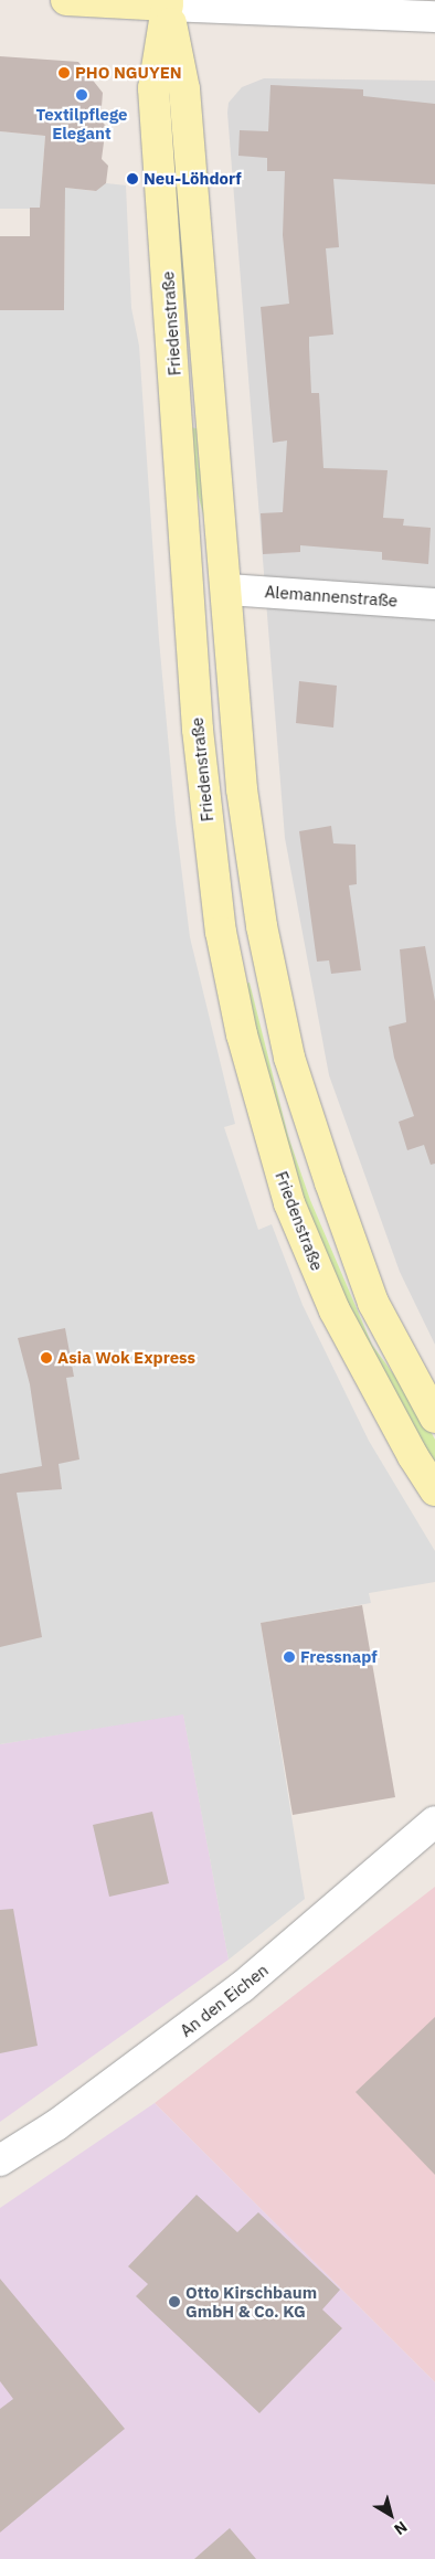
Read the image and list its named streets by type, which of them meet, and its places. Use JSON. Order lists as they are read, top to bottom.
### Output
{
  "streets": {
    "main road": ["Friedenstraße"],
    "street": ["Alemannenstraße", "An den Eichen"]
  },
  "crossings": [
    ["Friedenstraße", "Alemannenstraße"]
  ],
  "places": [
    "PHO NGUYEN",
    "Textilpflege Elegant",
    "Neu-Löhdorf",
    "Asia Wok Express",
    "Fressnapf",
    "Otto Kirschbaum GmbH & Co. KG"
  ],
  "north": "bottom right"
}
